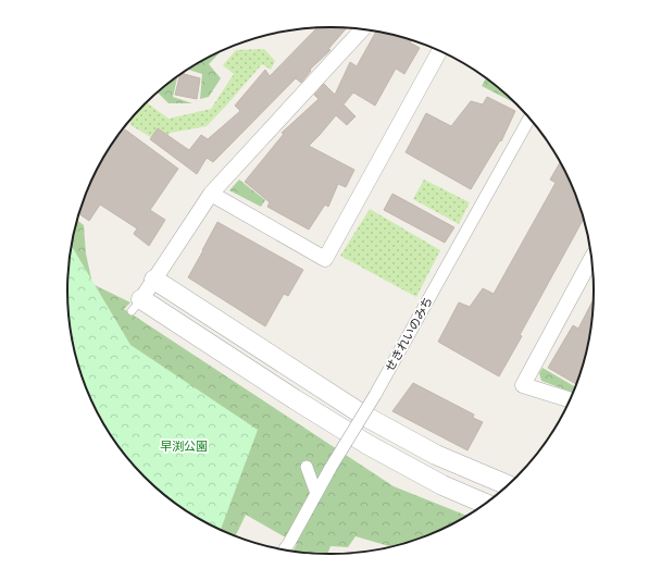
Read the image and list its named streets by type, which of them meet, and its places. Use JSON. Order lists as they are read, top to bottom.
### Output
{
  "streets": {
    "street": ["せきれいのみち"]
  },
  "parks": ["早渕公園"]
}
